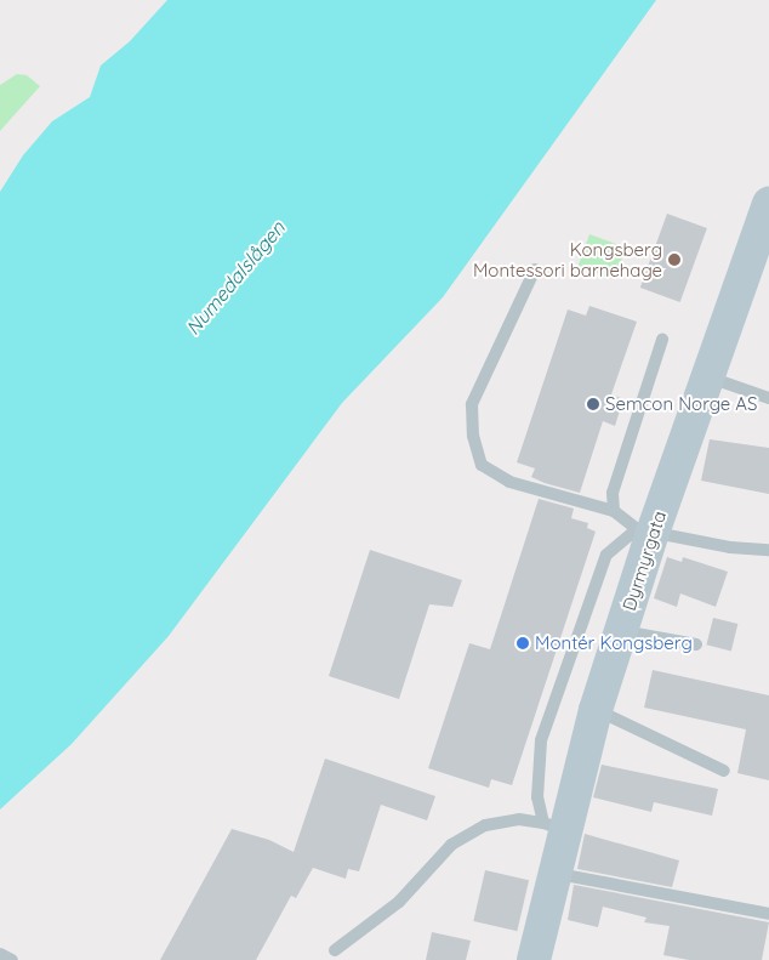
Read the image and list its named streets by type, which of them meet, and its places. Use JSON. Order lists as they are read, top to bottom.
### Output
{
  "streets": {
    "main road": ["Dyrmyrgata"]
  },
  "water": ["Numedalslågen"],
  "places": ["Kongsberg Montessori barnehage", "Semcon Norge AS", "Montér Kongsberg"]
}
